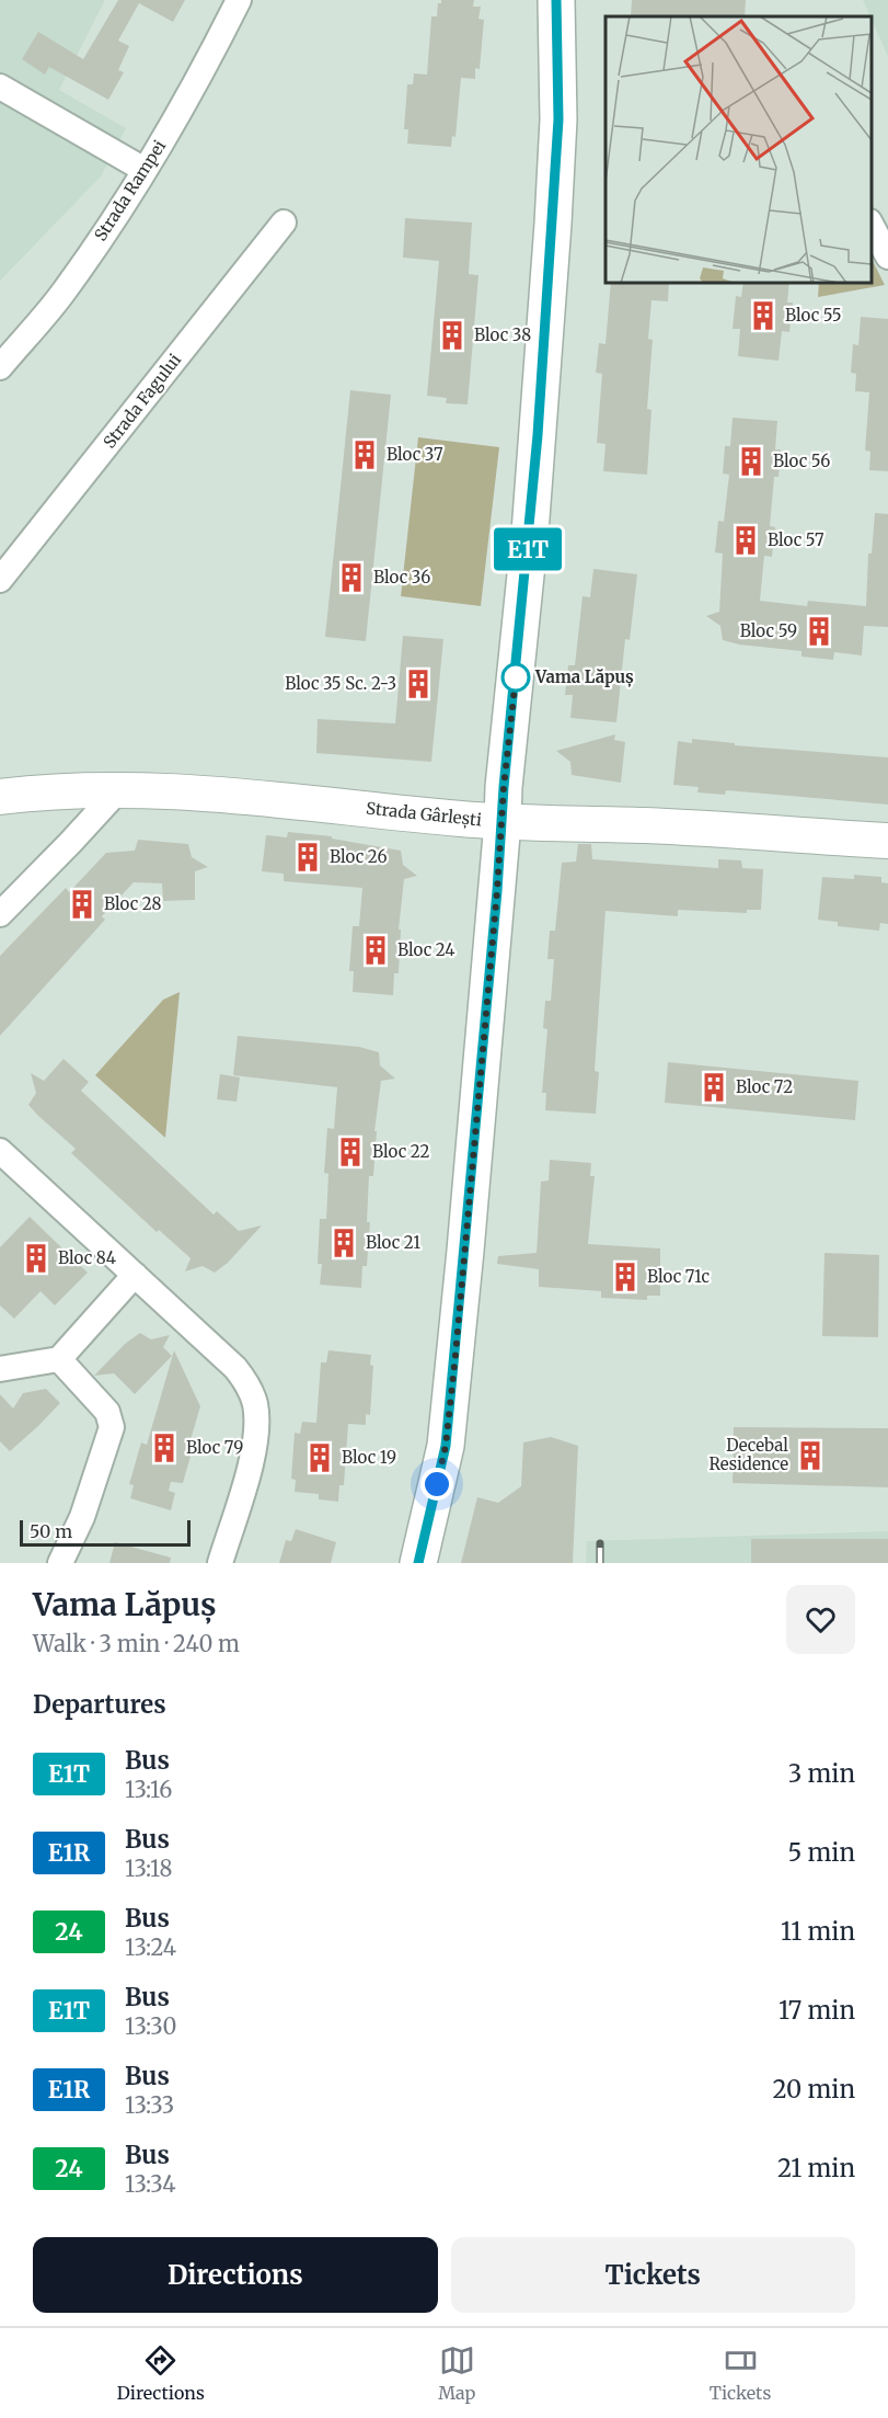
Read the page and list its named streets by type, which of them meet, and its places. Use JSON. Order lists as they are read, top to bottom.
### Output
{
  "streets": {
    "street": ["Strada Rampei", "Strada Fagului", "Strada Gârlești"]
  },
  "places": {
    "building": [
      "Bloc 55",
      "Bloc 38",
      "Bloc 37",
      "Bloc 56",
      "Bloc 57",
      "Bloc 36",
      "Bloc 59",
      "Bloc 35 Sc. 2-3",
      "Bloc 26",
      "Bloc 28",
      "Bloc 24",
      "Bloc 72",
      "Bloc 22",
      "Bloc 21",
      "Bloc 84",
      "Bloc 71c",
      "Bloc 79",
      "Decebal Residence",
      "Bloc 19"
    ],
    "other": ["Vama Lăpuș"]
  },
  "lines": ["bus line E1T"],
  "scale_bar": "50 m",
  "page": {
    "on_map": "E1T",
    "scale": "50 m",
    "heading": [
      ["Vama Lăpuș", "Walk · 3 min · 240 m"],
      "Departures"
    ],
    "list": [
      {
        "mark": "E1T",
        "name": "Bus",
        "note": "13:16",
        "value": "3 min"
      },
      {
        "mark": "E1R",
        "name": "Bus",
        "note": "13:18",
        "value": "5 min"
      },
      {
        "mark": "24",
        "name": "Bus",
        "note": "13:24",
        "value": "11 min"
      },
      {
        "mark": "E1T",
        "name": "Bus",
        "note": "13:30",
        "value": "17 min"
      },
      {
        "mark": "E1R",
        "name": "Bus",
        "note": "13:33",
        "value": "20 min"
      },
      {
        "mark": "24",
        "name": "Bus",
        "note": "13:34",
        "value": "21 min"
      }
    ],
    "buttons": ["Directions", "Tickets"],
    "tabs": ["Directions", "Map", "Tickets"]
  }
}
